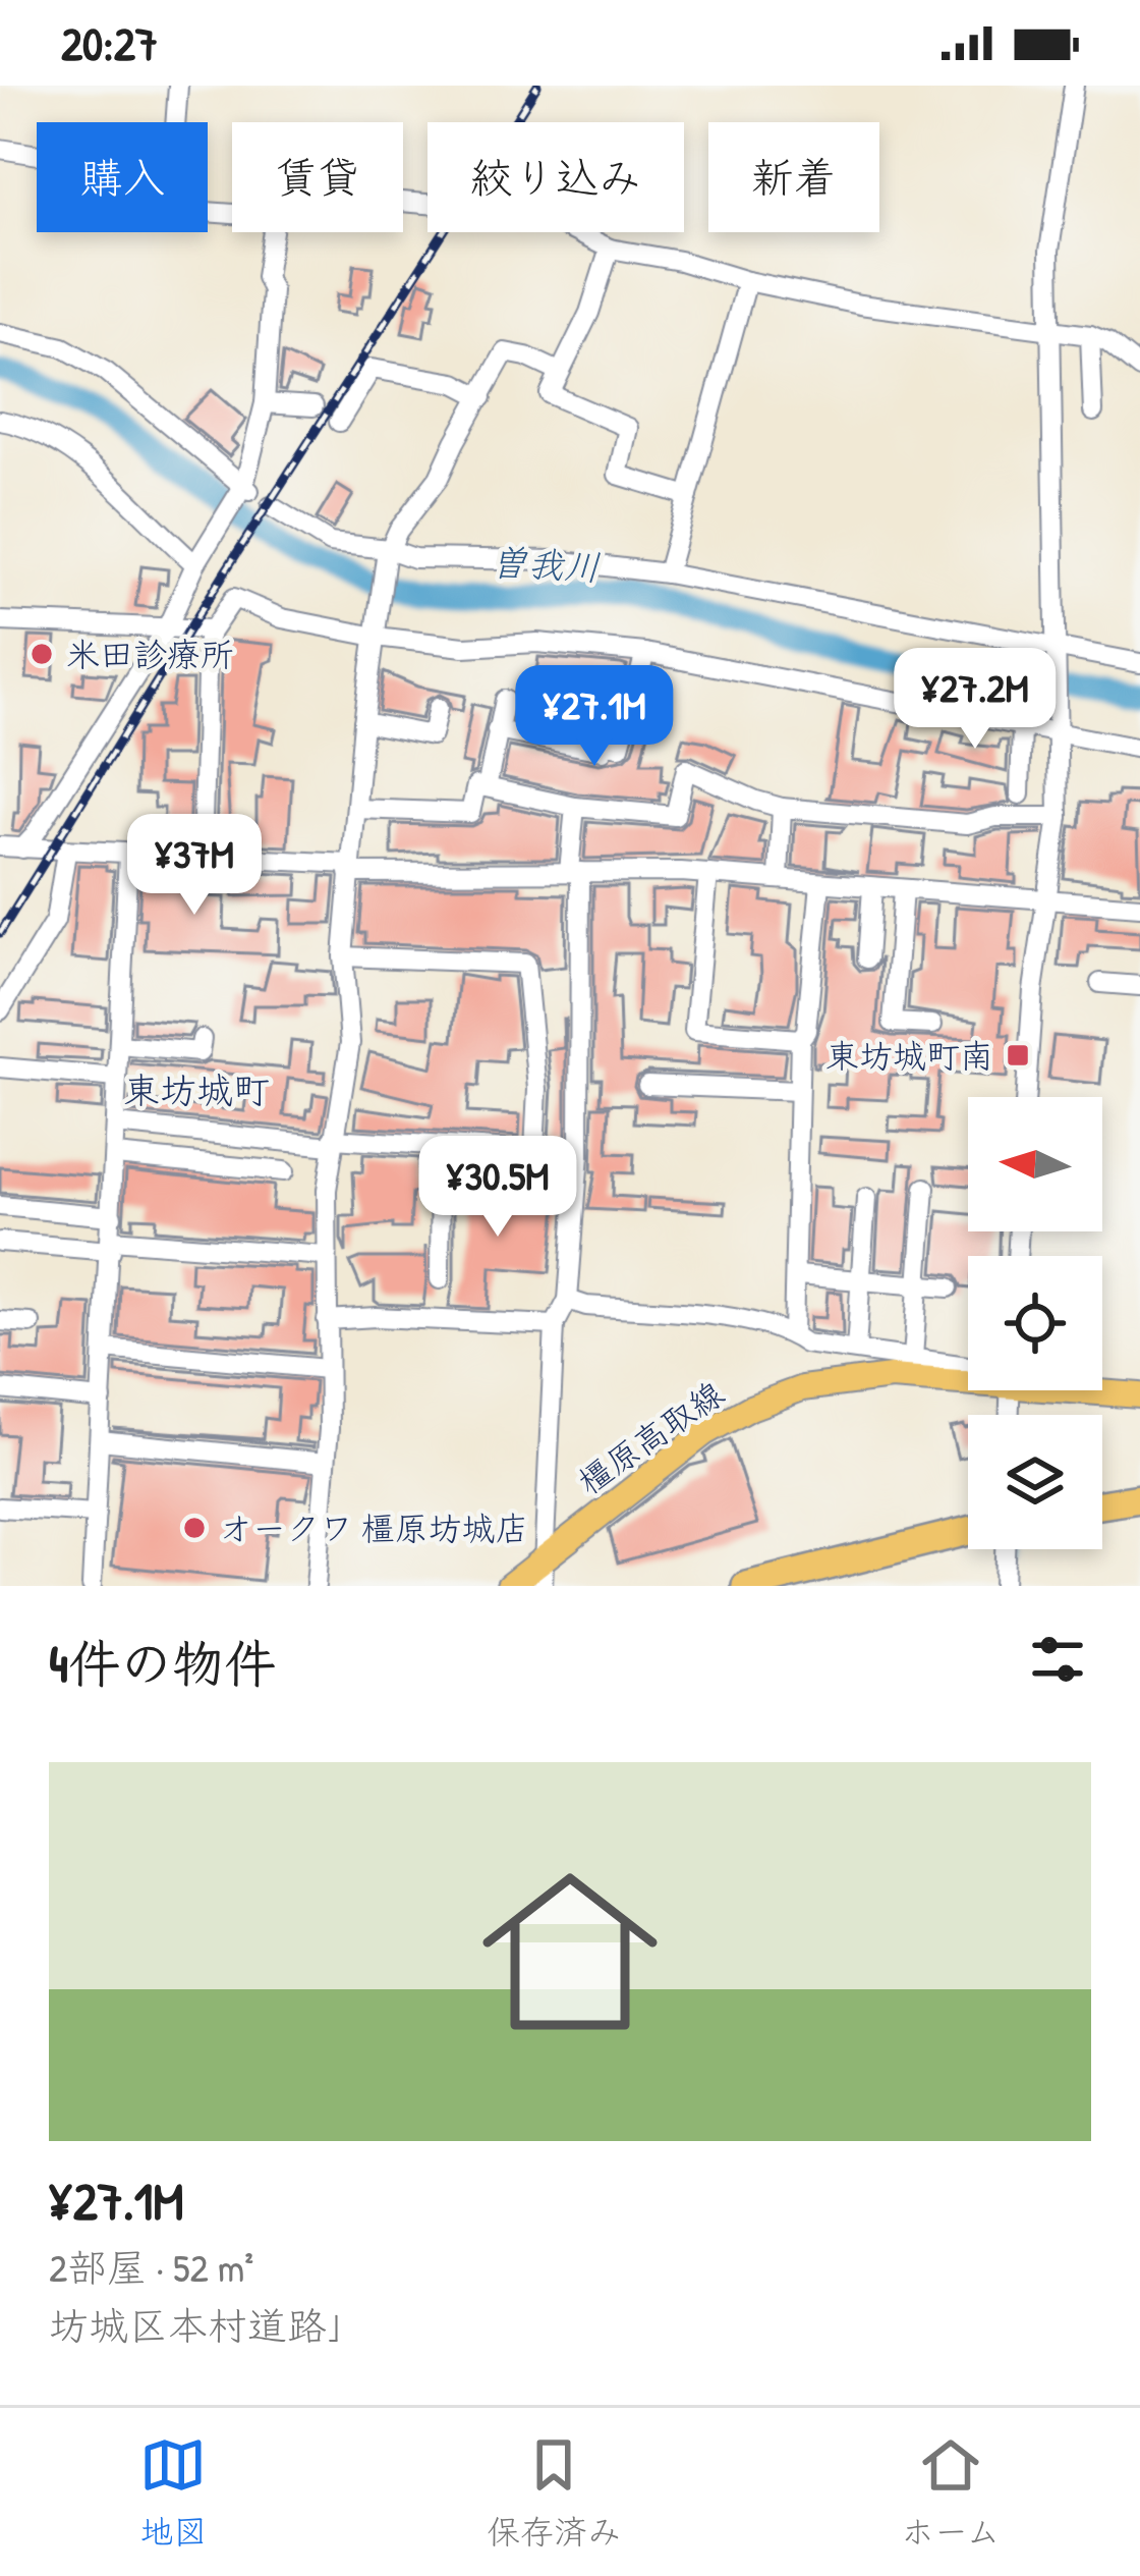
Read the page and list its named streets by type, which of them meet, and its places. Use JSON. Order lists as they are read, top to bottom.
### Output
{
  "streets": {
    "main road": ["橿原高取線"]
  },
  "districts": ["東坊城町"],
  "water": ["曽我川"],
  "places": {
    "other": ["米田診療所", "オークワ 橿原坊城店"],
    "transit": ["東坊城町南"]
  },
  "north": "left",
  "page": {
    "status": "20:27",
    "chip": [
      "購入",
      "賃貸",
      "絞り込み",
      "新着"
    ],
    "price": [
      "¥27.2M",
      "¥27.1M",
      "¥37M",
      "¥30.5M"
    ],
    "heading": "4件の物件",
    "list": [
      {
        "name": "¥27.1M",
        "note": "2部屋 · 52 m² · 坊城区本村道路」"
      }
    ],
    "tabs": ["地図", "保存済み", "ホーム"]
  }
}
